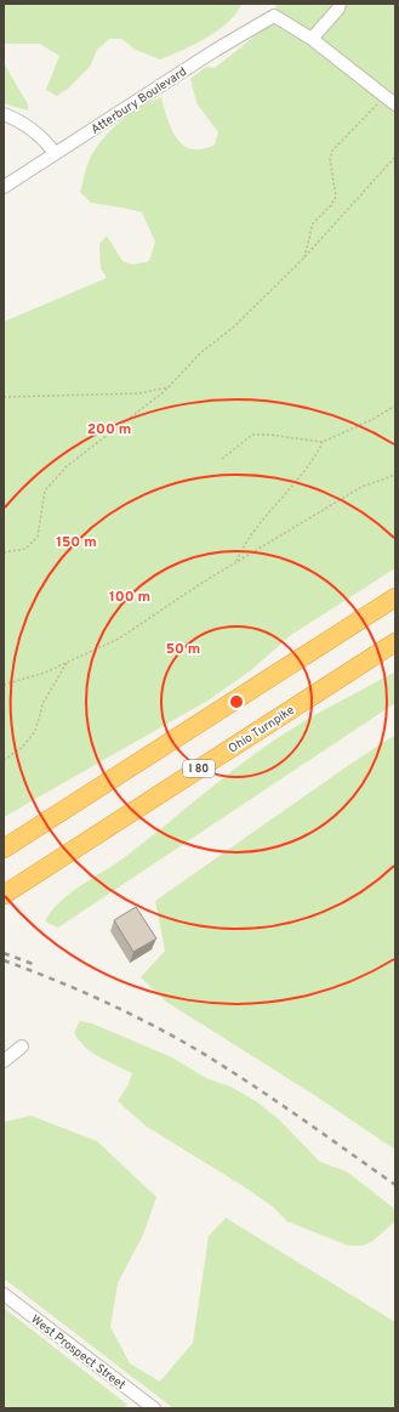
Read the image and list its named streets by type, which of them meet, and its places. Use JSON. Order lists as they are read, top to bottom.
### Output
{
  "streets": {
    "highway": ["Ohio Turnpike", "I 80"],
    "street": ["Atterbury Boulevard", "West Prospect Street"]
  },
  "rings": [
    "200 m",
    "150 m",
    "100 m",
    "50 m"
  ]
}
